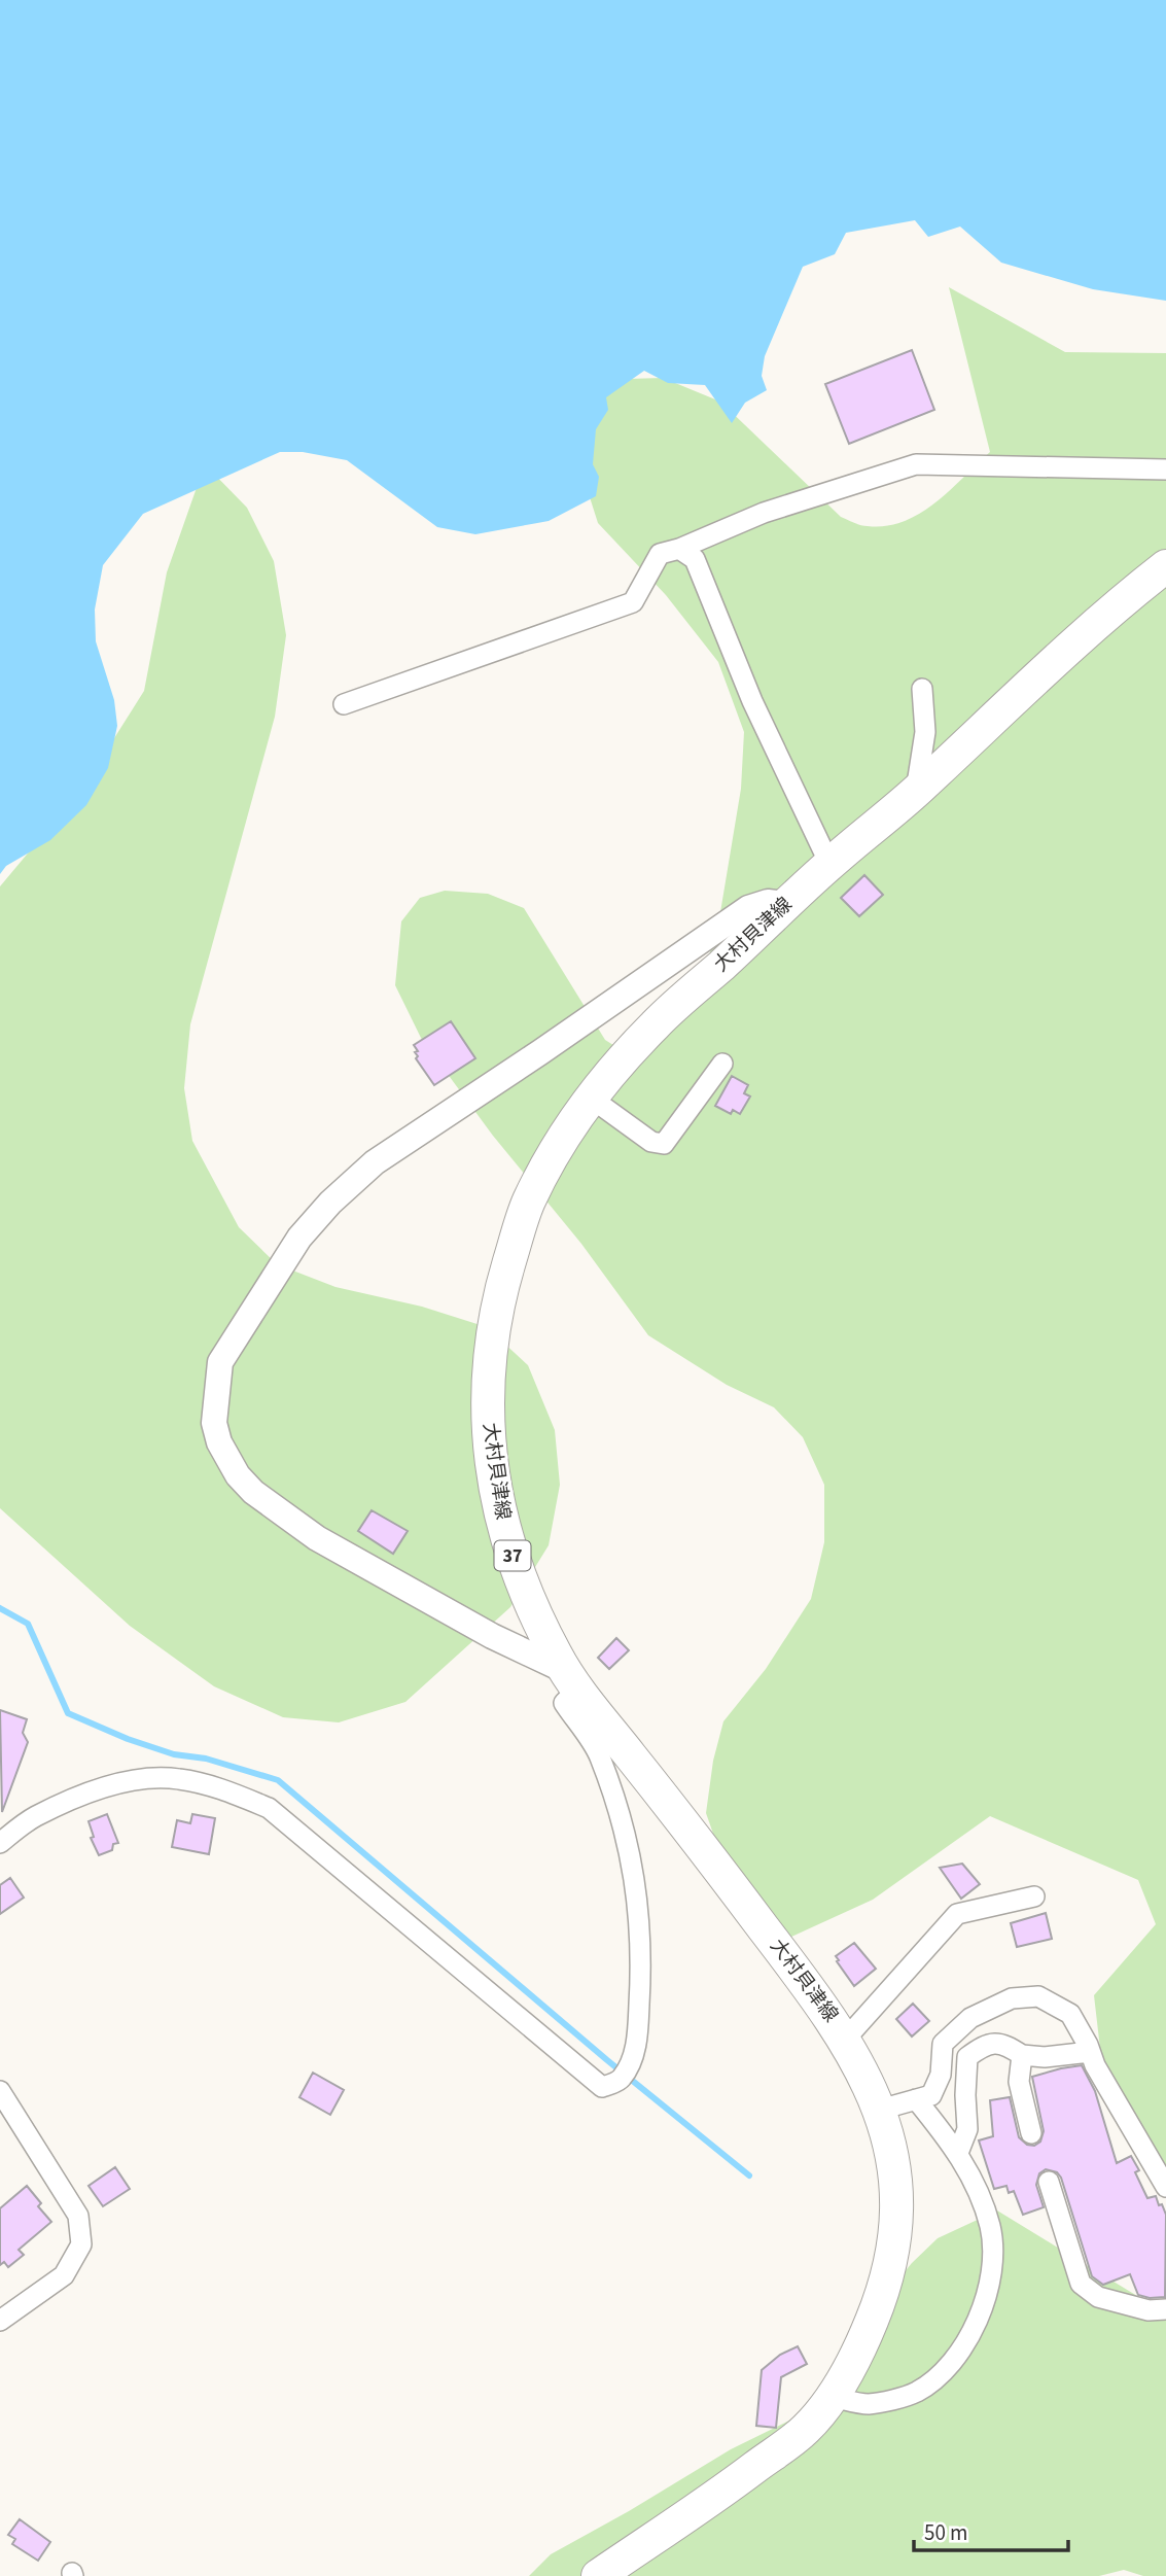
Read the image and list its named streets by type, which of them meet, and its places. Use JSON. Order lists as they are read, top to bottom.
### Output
{
  "streets": {
    "main road": ["大村貝津線", "37"]
  },
  "scale_bar": "50 m"
}
